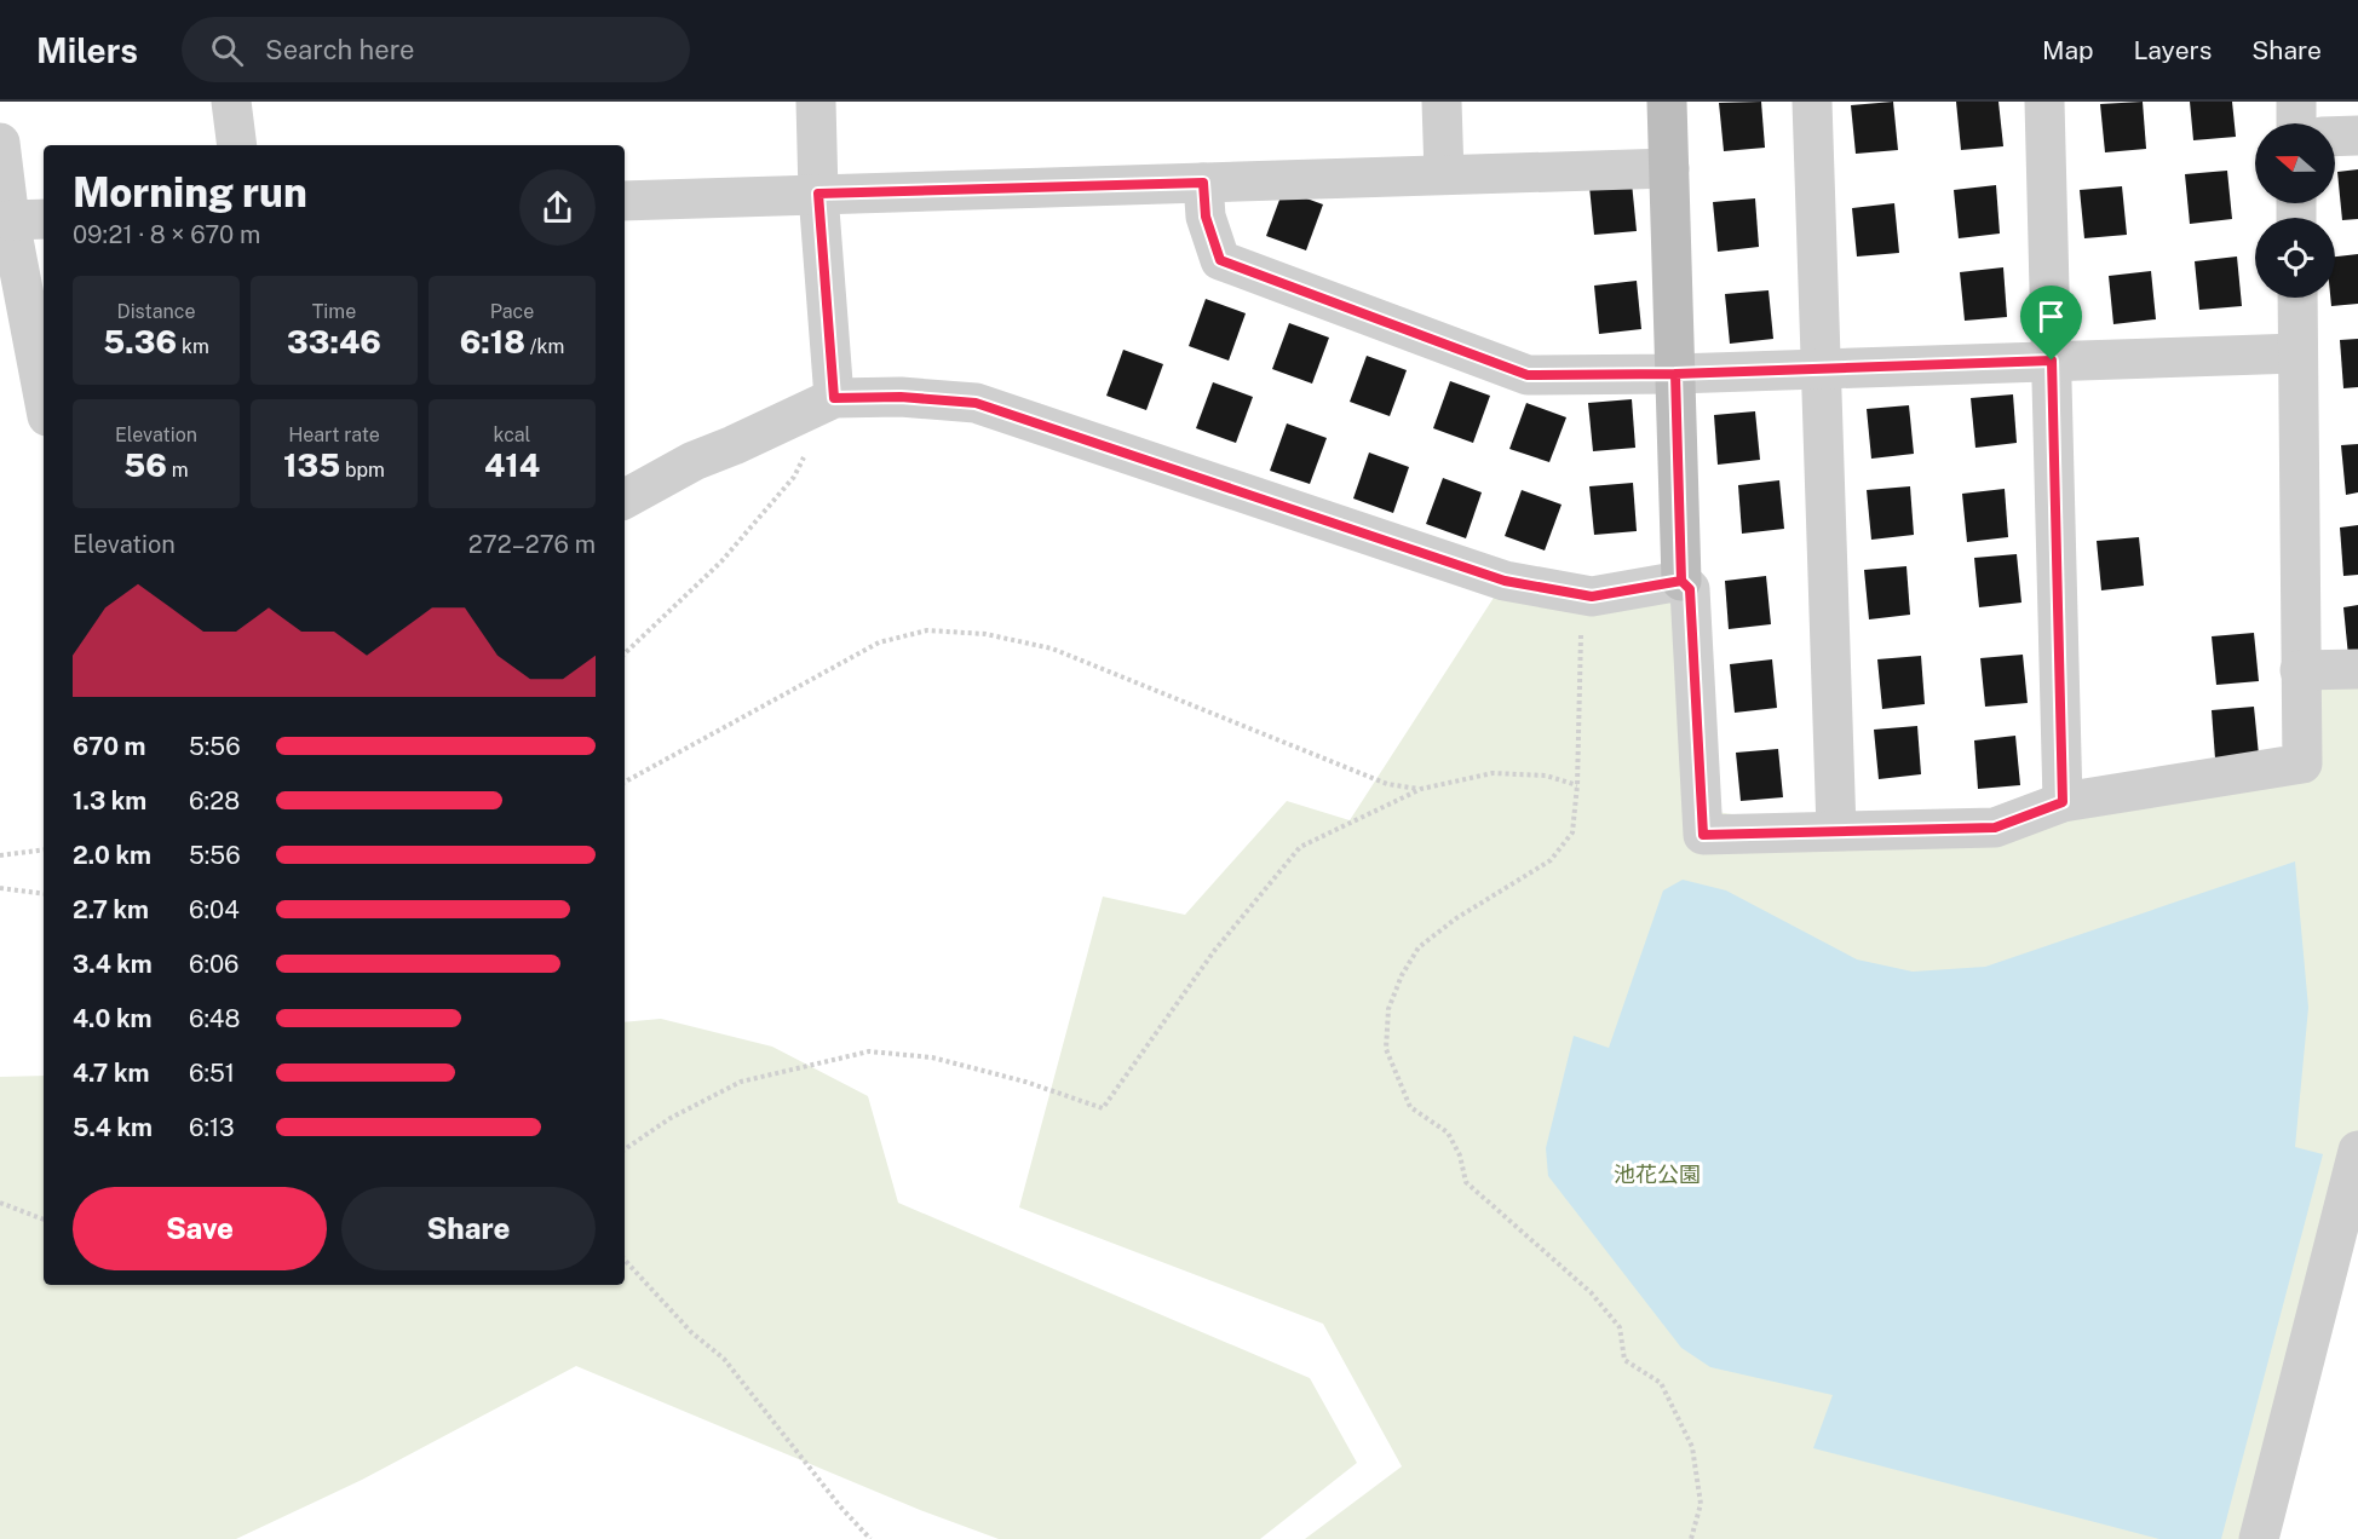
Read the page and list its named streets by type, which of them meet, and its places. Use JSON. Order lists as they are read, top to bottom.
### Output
{
  "parks": ["池花公園"],
  "north": "left",
  "page": {
    "header": "Milers",
    "search": "Search here",
    "nav": ["Map", "Layers", "Share"],
    "heading": ["Morning run", "09:21 · 8 × 670 m"],
    "stats": [
      ["Distance", "5.36 km"],
      ["Time", "33:46"],
      ["Pace", "6:18 /km"],
      ["Elevation", "56 m"],
      ["Heart rate", "135 bpm"],
      ["kcal", "414"]
    ],
    "chart": ["Elevation", "272–276 m"],
    "list": [
      {
        "name": "670 m",
        "note": "5:56"
      },
      {
        "name": "1.3 km",
        "note": "6:28"
      },
      {
        "name": "2.0 km",
        "note": "5:56"
      },
      {
        "name": "2.7 km",
        "note": "6:04"
      },
      {
        "name": "3.4 km",
        "note": "6:06"
      },
      {
        "name": "4.0 km",
        "note": "6:48"
      },
      {
        "name": "4.7 km",
        "note": "6:51"
      },
      {
        "name": "5.4 km",
        "note": "6:13"
      }
    ],
    "buttons": ["Save", "Share"]
  }
}
